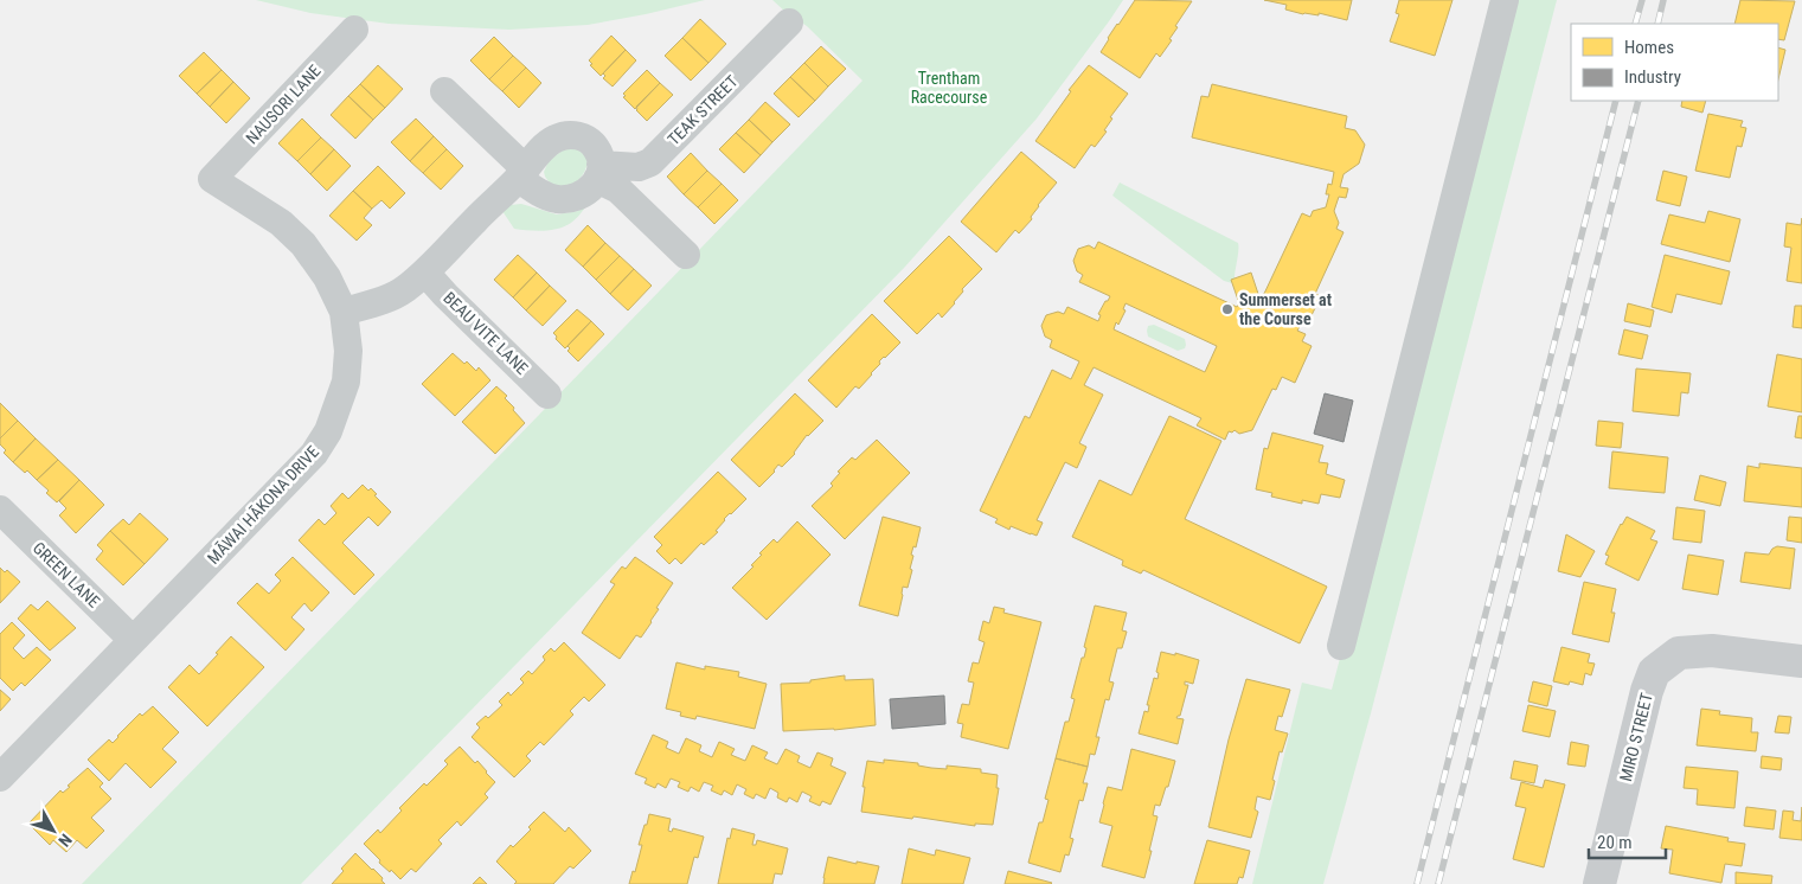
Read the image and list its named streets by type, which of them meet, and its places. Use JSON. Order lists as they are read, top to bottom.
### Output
{
  "streets": {
    "street": [
      "NAUSORI LANE",
      "TEAK STREET",
      "BEAU VITE LANE",
      "MĀWAI HĀKONA DRIVE",
      "GREEN LANE",
      "MIRO STREET"
    ]
  },
  "crossings": [
    ["NAUSORI LANE", "MĀWAI HĀKONA DRIVE"],
    ["MĀWAI HĀKONA DRIVE", "GREEN LANE"]
  ],
  "parks": ["Trentham Racecourse"],
  "places": ["Summerset at the Course"],
  "legend": ["Homes", "Industry"],
  "scale_bar": "20 m",
  "north": "bottom right"
}
